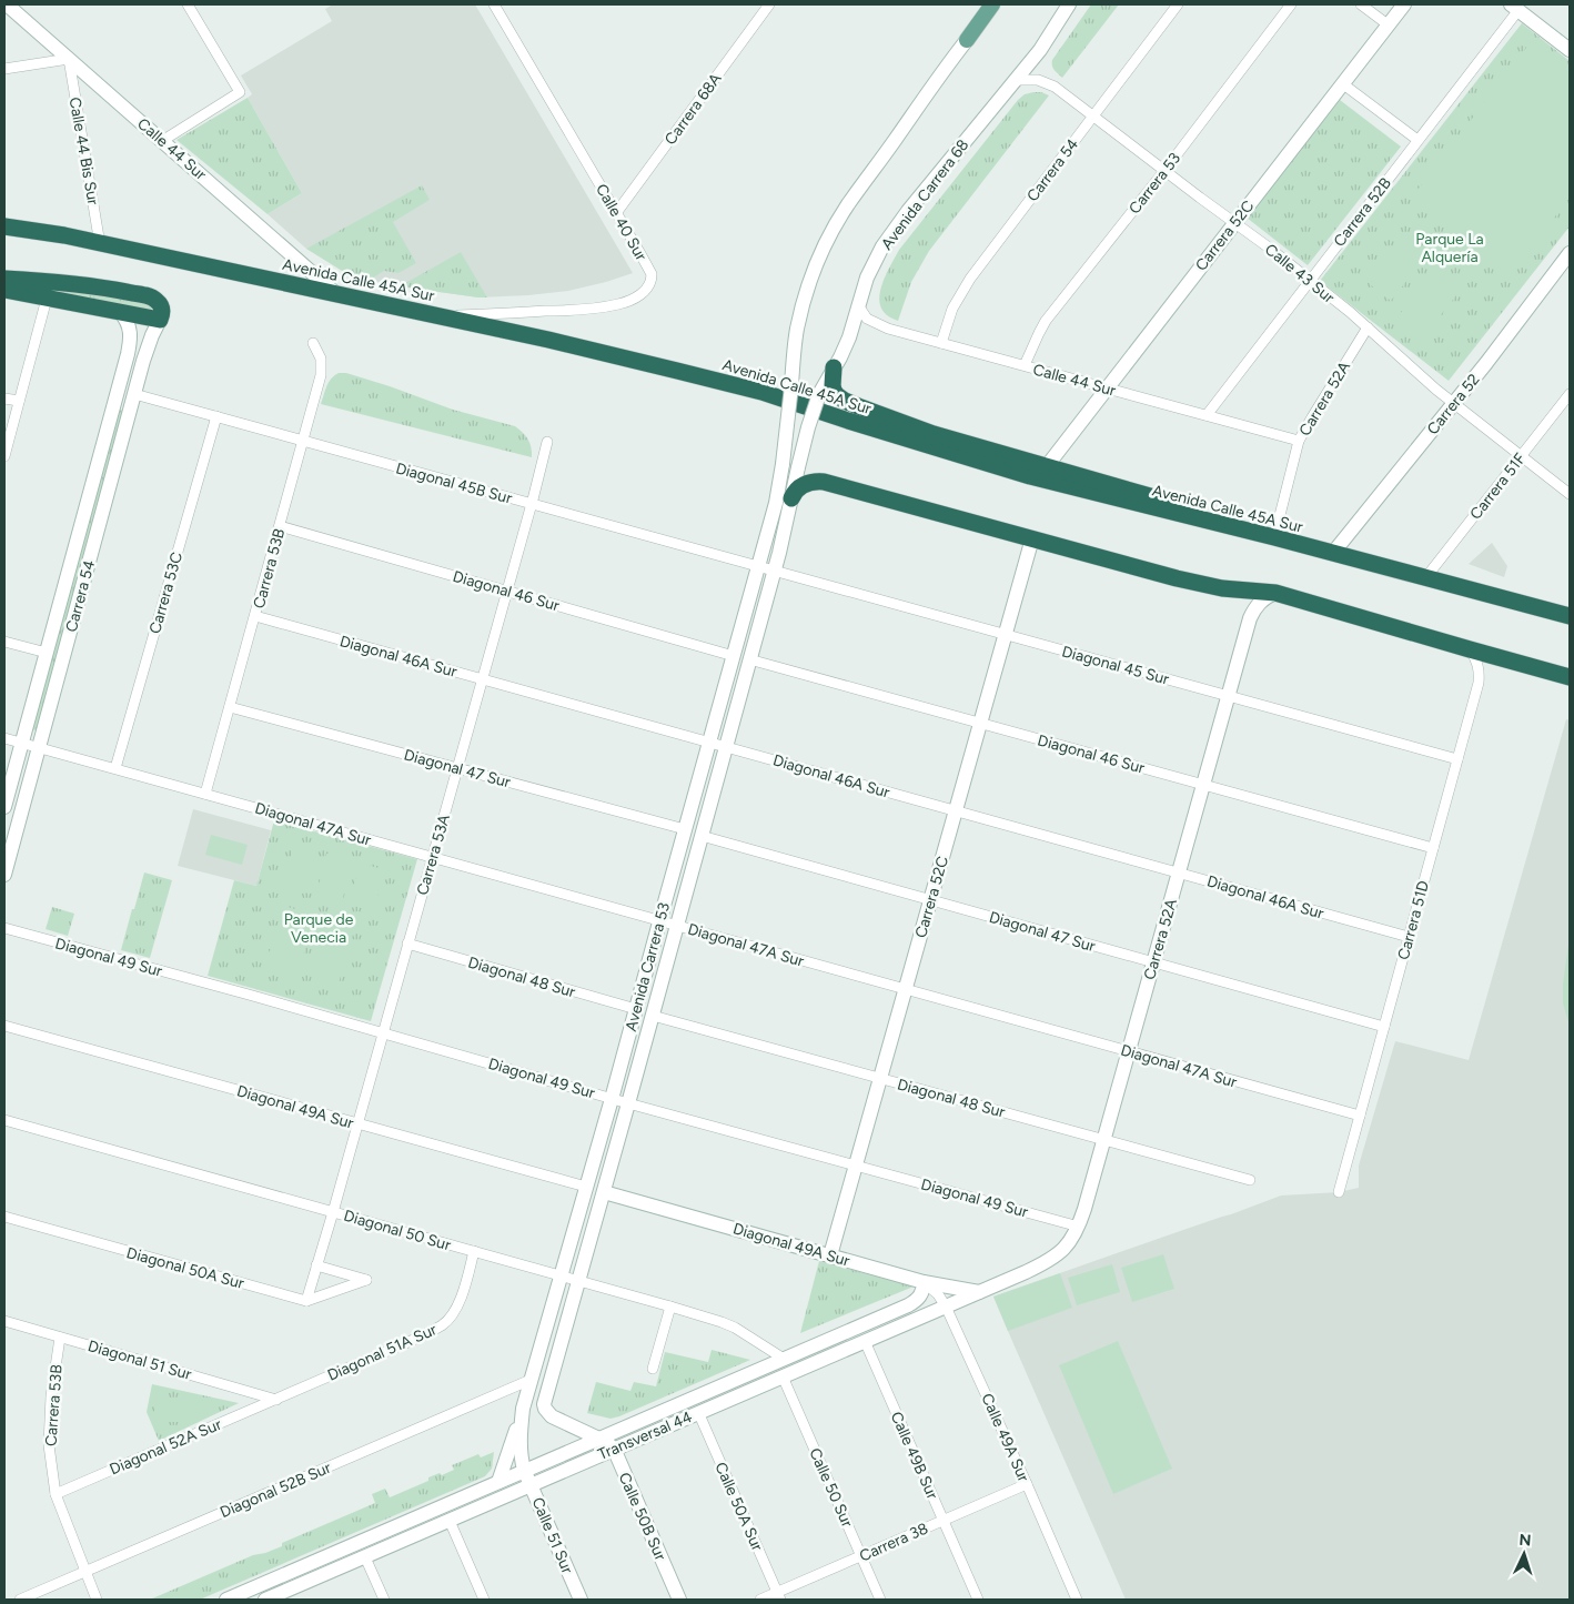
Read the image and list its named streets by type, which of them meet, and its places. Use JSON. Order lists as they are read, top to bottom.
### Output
{
  "streets": {
    "highway": ["Avenida Calle 45A Sur"],
    "street": [
      "Carrera 68A",
      "Calle 44 Sur",
      "Calle 44 Bis Sur",
      "Carrera 54",
      "Carrera 53",
      "Avenida Carrera 68",
      "Carrera 52B",
      "Calle 40 Sur",
      "Carrera 52C",
      "Calle 43 Sur",
      "Carrera 52A",
      "Carrera 52",
      "Diagonal 45B Sur",
      "Carrera 51F",
      "Carrera 53B",
      "Diagonal 46 Sur",
      "Carrera 53C",
      "Diagonal 46A Sur",
      "Diagonal 45 Sur",
      "Diagonal 47 Sur",
      "Diagonal 47A Sur",
      "Carrera 53A",
      "Carrera 51D",
      "Diagonal 49 Sur",
      "Avenida Carrera 53",
      "Diagonal 48 Sur",
      "Diagonal 49A Sur",
      "Diagonal 50 Sur",
      "Diagonal 50A Sur",
      "Diagonal 51A Sur",
      "Diagonal 51 Sur",
      "Transversal 44",
      "Calle 49A Sur",
      "Diagonal 52A Sur",
      "Calle 49B Sur",
      "Calle 50 Sur",
      "Diagonal 52B Sur",
      "Calle 50A Sur",
      "Calle 50B Sur",
      "Calle 51 Sur",
      "Carrera 38"
    ]
  },
  "crossings": [
    ["Carrera 68A", "Calle 40 Sur"],
    ["Calle 44 Sur", "Calle 44 Bis Sur"],
    ["Calle 44 Sur", "Carrera 54"],
    ["Calle 44 Sur", "Carrera 53"],
    ["Calle 44 Sur", "Avenida Carrera 68"],
    ["Calle 44 Sur", "Carrera 52B"],
    ["Calle 44 Sur", "Carrera 52C"],
    ["Calle 44 Sur", "Avenida Calle 45A Sur"],
    ["Calle 44 Sur", "Carrera 52A"],
    ["Calle 44 Bis Sur", "Avenida Calle 45A Sur"],
    ["Carrera 54", "Calle 43 Sur"],
    ["Carrera 54", "Diagonal 45B Sur"],
    ["Carrera 54", "Diagonal 47A Sur"],
    ["Carrera 53", "Calle 43 Sur"],
    ["Avenida Carrera 68", "Calle 43 Sur"],
    ["Avenida Carrera 68", "Avenida Carrera 53"],
    ["Carrera 52B", "Calle 43 Sur"],
    ["Calle 40 Sur", "Avenida Calle 45A Sur"],
    ["Carrera 52C", "Calle 43 Sur"],
    ["Carrera 52C", "Diagonal 46 Sur"],
    ["Carrera 52C", "Diagonal 46A Sur"],
    ["Carrera 52C", "Diagonal 45 Sur"],
    ["Carrera 52C", "Diagonal 47 Sur"],
    ["Carrera 52C", "Diagonal 47A Sur"],
    ["Carrera 52C", "Diagonal 49 Sur"],
    ["Carrera 52C", "Diagonal 48 Sur"],
    ["Carrera 52C", "Diagonal 49A Sur"],
    ["Calle 43 Sur", "Carrera 52A"],
    ["Calle 43 Sur", "Carrera 52"],
    ["Calle 43 Sur", "Carrera 51F"],
    ["Avenida Calle 45A Sur", "Carrera 52A"],
    ["Avenida Calle 45A Sur", "Carrera 52"],
    ["Avenida Calle 45A Sur", "Carrera 51F"],
    ["Carrera 52A", "Diagonal 46 Sur"],
    ["Carrera 52A", "Diagonal 46A Sur"],
    ["Carrera 52A", "Diagonal 45 Sur"],
    ["Carrera 52A", "Diagonal 47 Sur"],
    ["Carrera 52A", "Diagonal 47A Sur"],
    ["Carrera 52A", "Diagonal 49 Sur"],
    ["Carrera 52A", "Diagonal 48 Sur"],
    ["Carrera 52A", "Transversal 44"],
    ["Diagonal 45B Sur", "Carrera 53B"],
    ["Diagonal 45B Sur", "Carrera 53C"],
    ["Diagonal 45B Sur", "Diagonal 45 Sur"],
    ["Diagonal 45B Sur", "Carrera 53A"],
    ["Diagonal 45B Sur", "Avenida Carrera 53"],
    ["Carrera 53B", "Diagonal 46 Sur"],
    ["Carrera 53B", "Diagonal 46A Sur"],
    ["Carrera 53B", "Diagonal 47 Sur"],
    ["Carrera 53B", "Diagonal 47A Sur"],
    ["Carrera 53B", "Diagonal 51 Sur"],
    ["Carrera 53B", "Diagonal 52A Sur"],
    ["Carrera 53B", "Diagonal 52B Sur"],
    ["Diagonal 46 Sur", "Carrera 53A"],
    ["Diagonal 46 Sur", "Carrera 51D"],
    ["Diagonal 46 Sur", "Avenida Carrera 53"],
    ["Carrera 53C", "Diagonal 47A Sur"],
    ["Diagonal 46A Sur", "Carrera 53A"],
    ["Diagonal 46A Sur", "Carrera 51D"],
    ["Diagonal 46A Sur", "Avenida Carrera 53"],
    ["Diagonal 45 Sur", "Carrera 51D"],
    ["Diagonal 45 Sur", "Avenida Carrera 53"],
    ["Diagonal 47 Sur", "Carrera 53A"],
    ["Diagonal 47 Sur", "Carrera 51D"],
    ["Diagonal 47 Sur", "Avenida Carrera 53"],
    ["Diagonal 47A Sur", "Carrera 53A"],
    ["Diagonal 47A Sur", "Carrera 51D"],
    ["Diagonal 47A Sur", "Avenida Carrera 53"],
    ["Carrera 53A", "Diagonal 49 Sur"],
    ["Carrera 53A", "Diagonal 48 Sur"],
    ["Carrera 53A", "Diagonal 49A Sur"],
    ["Carrera 53A", "Diagonal 50 Sur"],
    ["Carrera 53A", "Diagonal 50A Sur"],
    ["Diagonal 49 Sur", "Avenida Carrera 53"],
    ["Avenida Carrera 53", "Diagonal 48 Sur"],
    ["Avenida Carrera 53", "Diagonal 49A Sur"],
    ["Avenida Carrera 53", "Diagonal 50 Sur"],
    ["Avenida Carrera 53", "Transversal 44"],
    ["Avenida Carrera 53", "Diagonal 52B Sur"],
    ["Avenida Carrera 53", "Calle 50B Sur"],
    ["Avenida Carrera 53", "Calle 51 Sur"],
    ["Diagonal 49A Sur", "Transversal 44"],
    ["Diagonal 49A Sur", "Calle 49A Sur"],
    ["Diagonal 50 Sur", "Diagonal 51A Sur"],
    ["Diagonal 50 Sur", "Transversal 44"],
    ["Diagonal 51A Sur", "Diagonal 51 Sur"],
    ["Diagonal 51A Sur", "Diagonal 52A Sur"],
    ["Diagonal 51 Sur", "Diagonal 52A Sur"],
    ["Transversal 44", "Calle 49A Sur"],
    ["Transversal 44", "Calle 49B Sur"],
    ["Transversal 44", "Calle 50 Sur"],
    ["Transversal 44", "Calle 50A Sur"],
    ["Transversal 44", "Calle 50B Sur"],
    ["Transversal 44", "Calle 51 Sur"],
    ["Calle 49A Sur", "Carrera 38"],
    ["Calle 49B Sur", "Carrera 38"],
    ["Calle 50 Sur", "Carrera 38"],
    ["Calle 50A Sur", "Carrera 38"]
  ],
  "parks": ["Parque La Alquería", "Parque de Venecia"],
  "north": "top"
}
